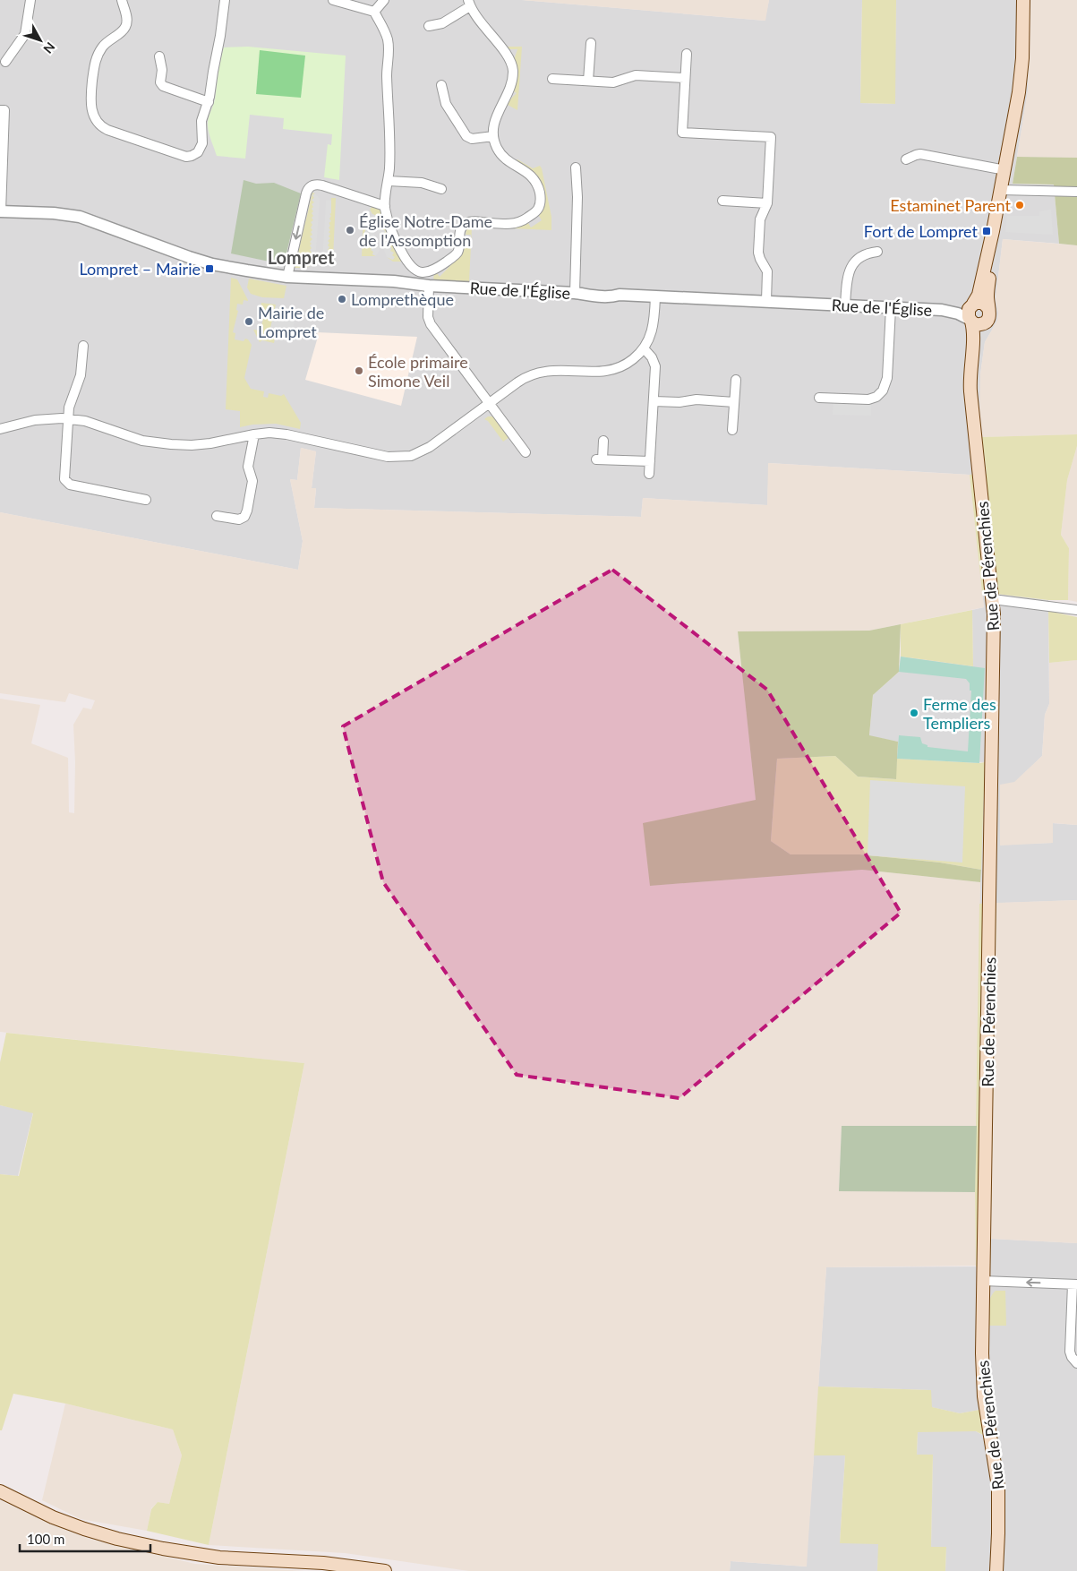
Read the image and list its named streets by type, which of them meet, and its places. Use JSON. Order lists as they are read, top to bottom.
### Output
{
  "streets": {
    "main road": ["Rue de Pérenchies"],
    "street": ["Rue de l'Église"]
  },
  "districts": ["Lompret"],
  "places": {
    "other": [
      "Estaminet Parent",
      "Église Notre-Dame de l'Assomption",
      "Lomprethèque",
      "Mairie de Lompret",
      "École primaire Simone Veil",
      "Ferme des Templiers"
    ],
    "transit": ["Fort de Lompret", "Lompret – Mairie"]
  },
  "scale_bar": "100 m",
  "north": "bottom right"
}
